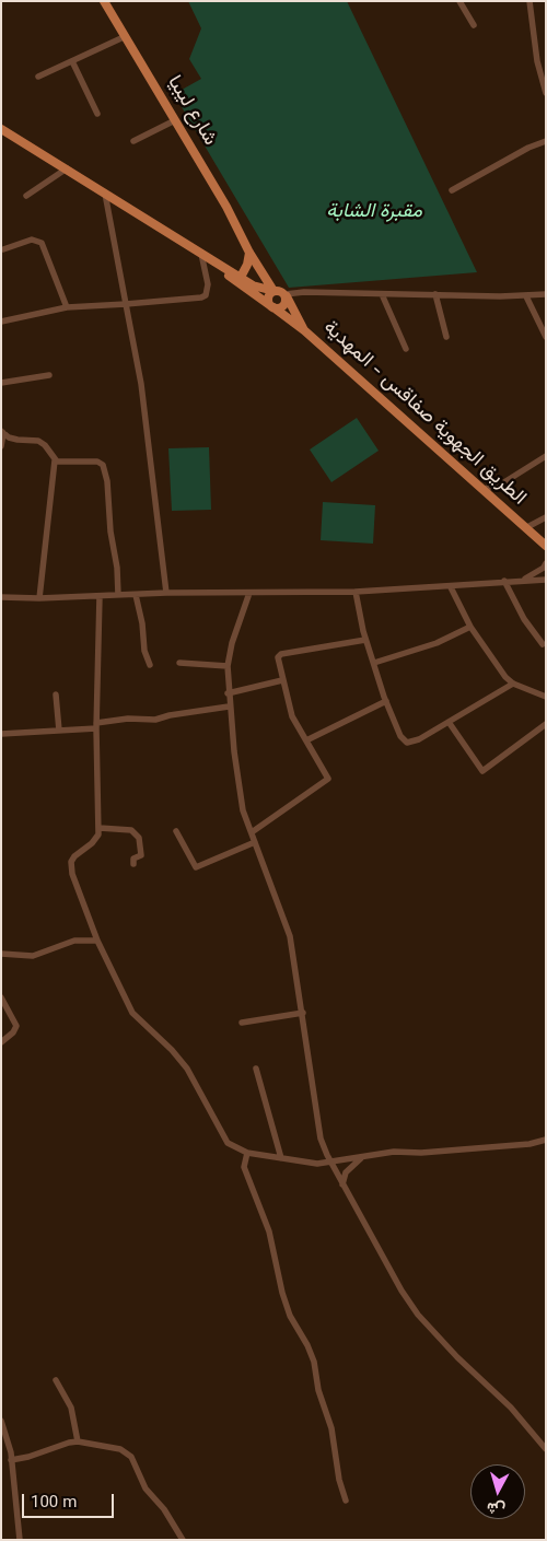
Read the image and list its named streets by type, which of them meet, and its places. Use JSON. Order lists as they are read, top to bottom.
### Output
{
  "streets": {
    "main road": ["شارع ليبيا", "الطريق الجهوية صفاقس - المهدية"]
  },
  "crossings": [
    ["شارع ليبيا", "الطريق الجهوية صفاقس - المهدية"]
  ],
  "parks": ["مقبرة الشابة"],
  "scale_bar": "100 m",
  "north": "bottom"
}
